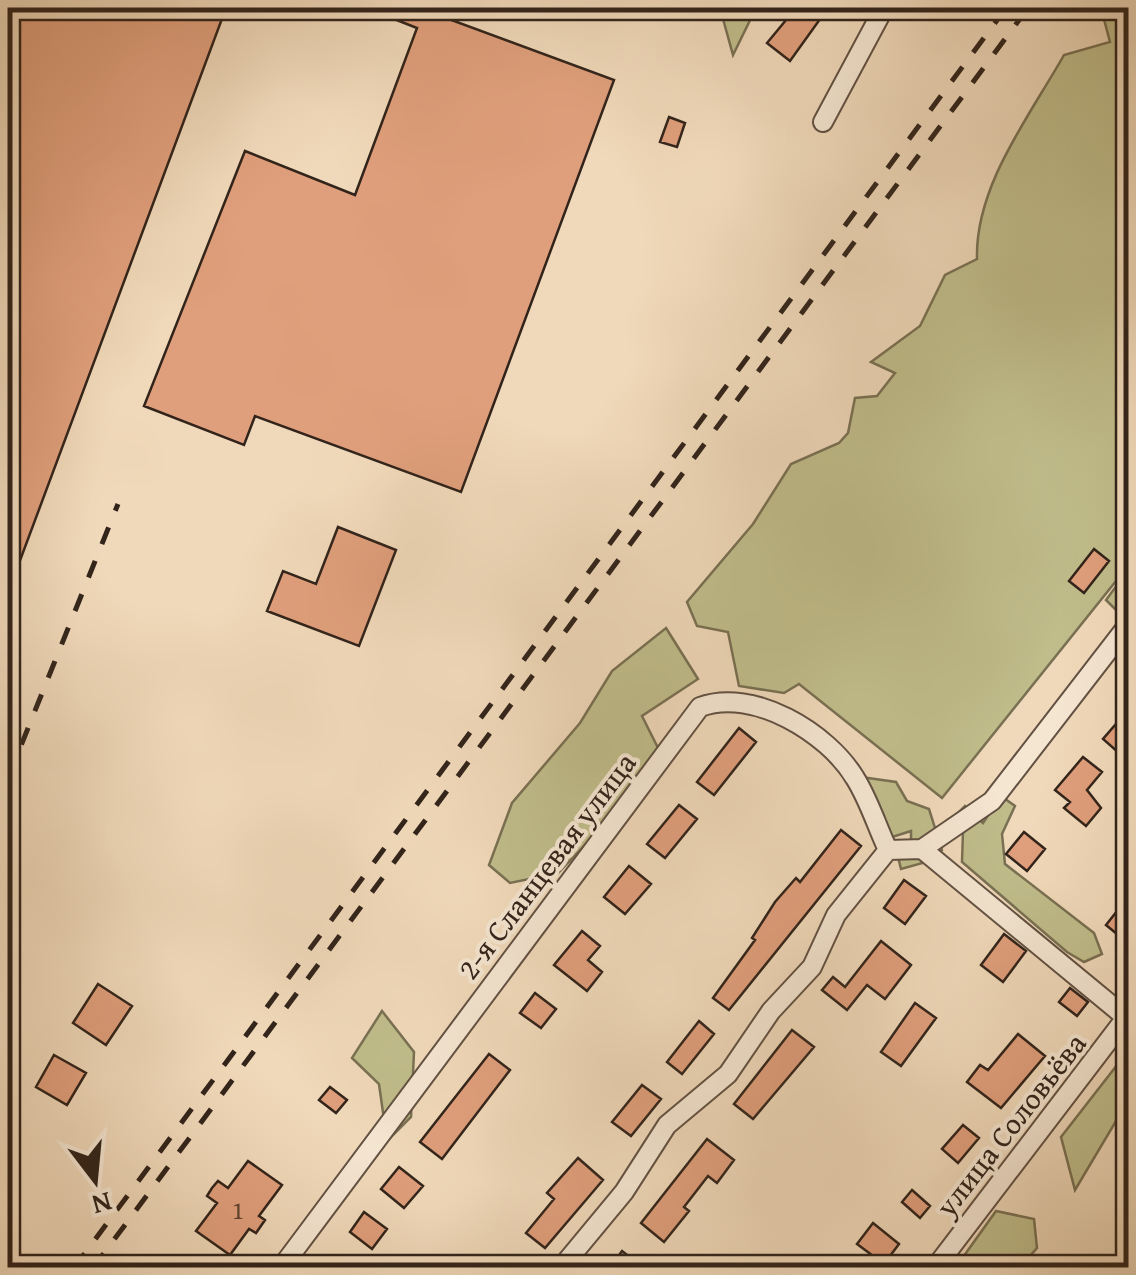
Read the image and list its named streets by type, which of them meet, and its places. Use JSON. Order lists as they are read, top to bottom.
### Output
{
  "streets": {
    "street": ["2-я Сланцевая улица", "улица Соловьёва"]
  },
  "house_numbers": ["1"],
  "north": "bottom"
}
